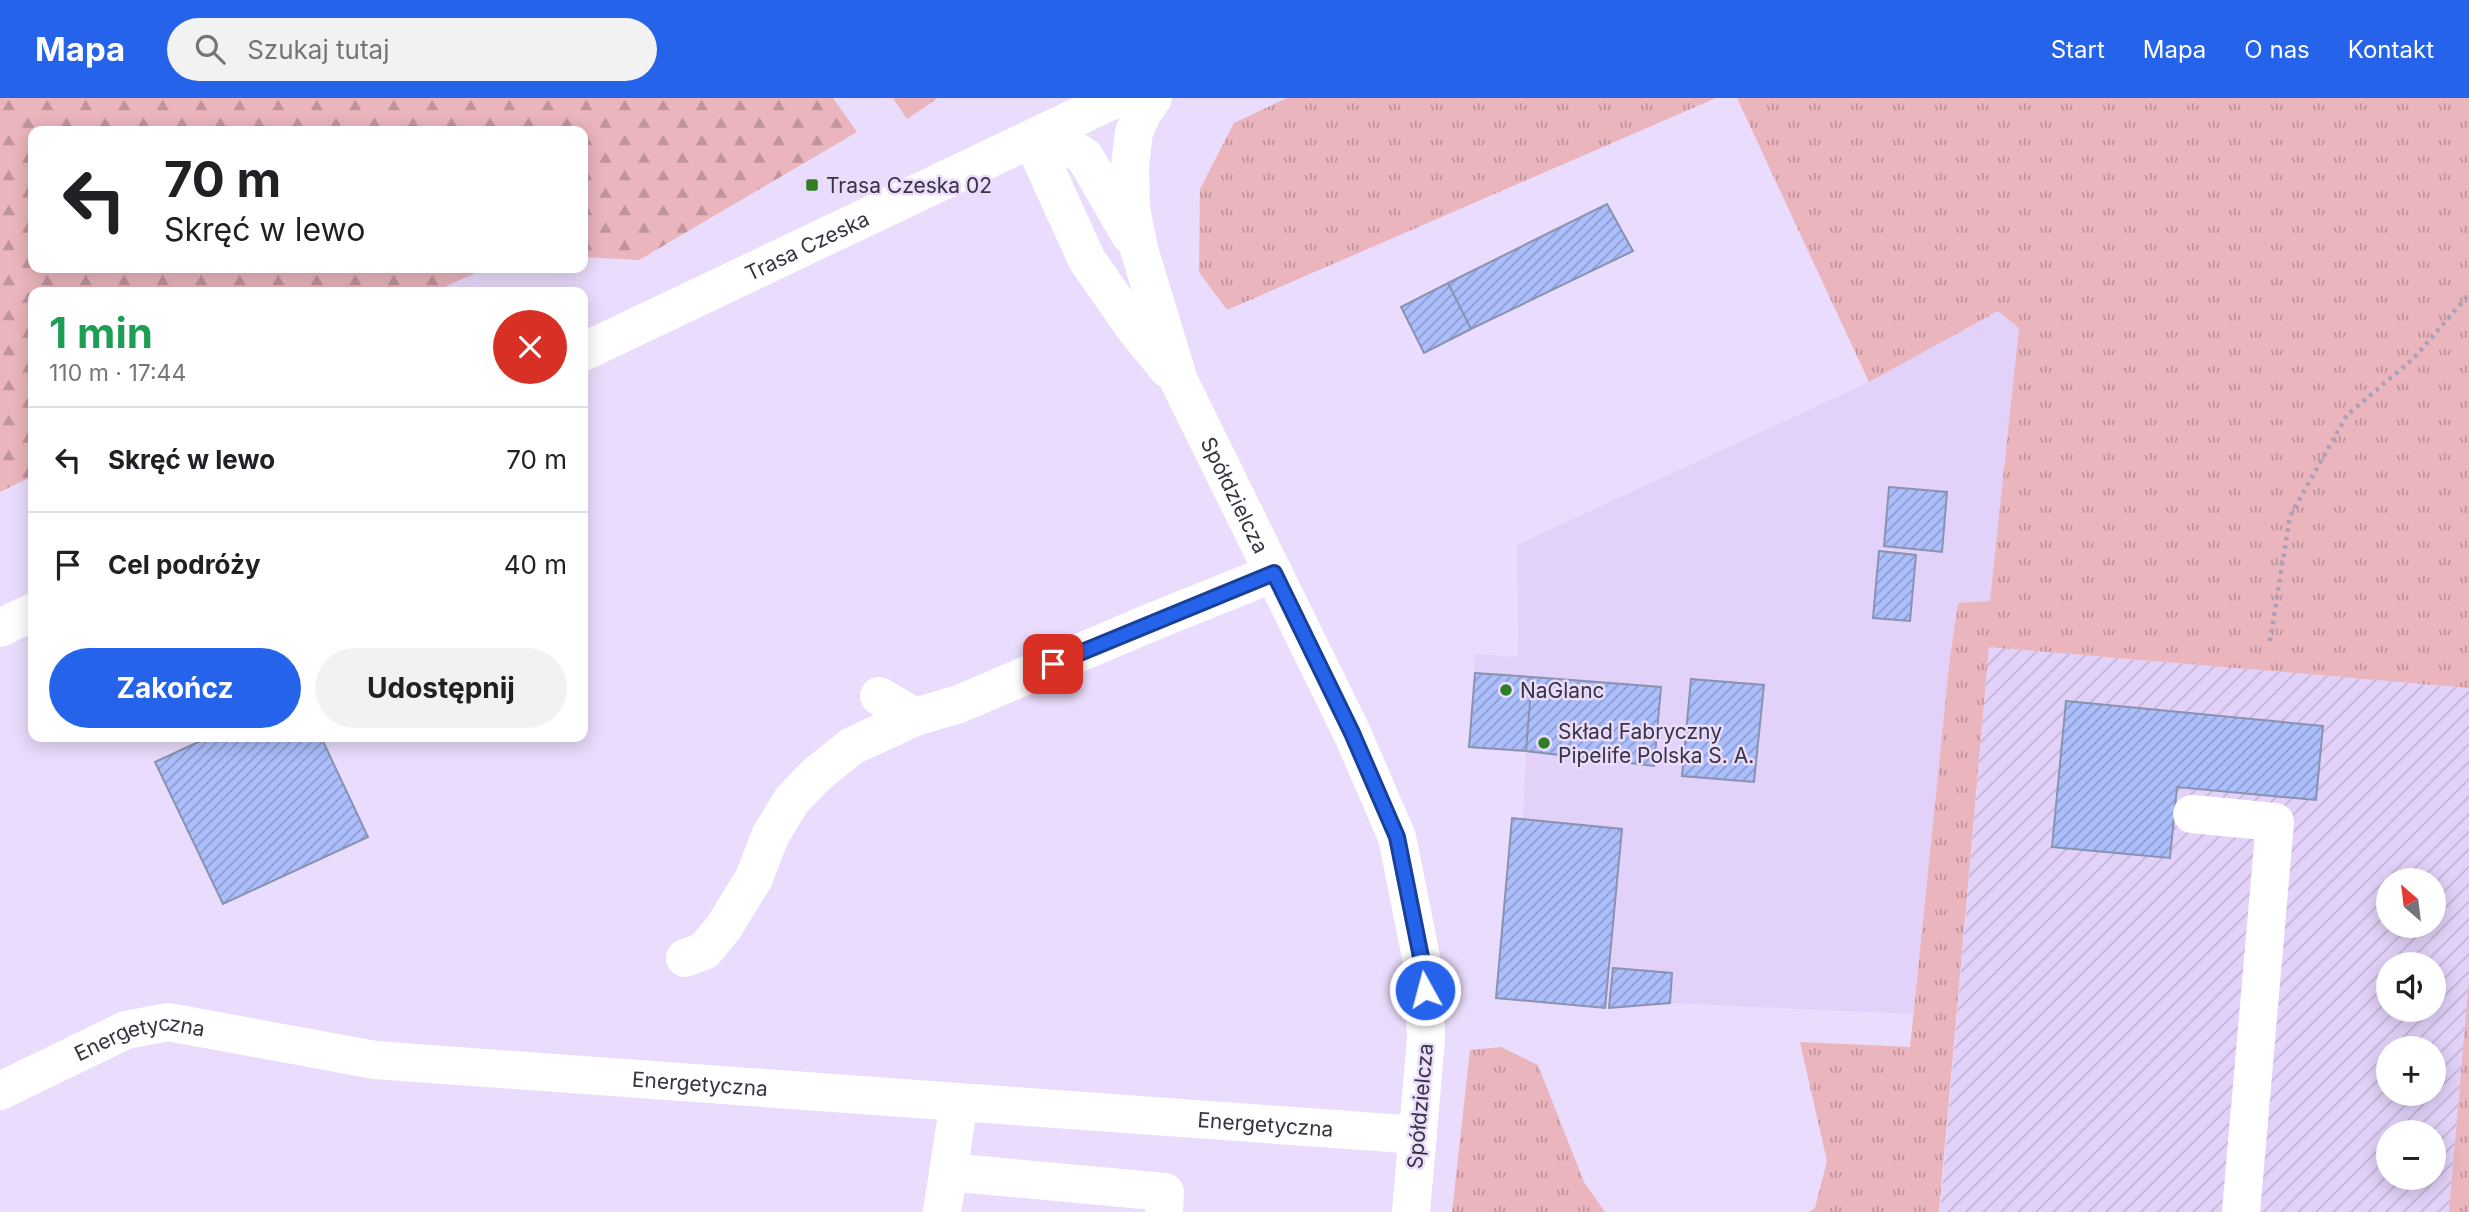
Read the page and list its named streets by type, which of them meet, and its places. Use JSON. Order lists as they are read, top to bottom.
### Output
{
  "streets": {
    "street": ["Trasa Czeska", "Spółdzielcza", "Energetyczna"]
  },
  "crossings": [
    ["Trasa Czeska", "Spółdzielcza"],
    ["Spółdzielcza", "Energetyczna"]
  ],
  "places": {
    "transit": ["Trasa Czeska 02"],
    "other": ["NaGlanc", "Skład Fabryczny Pipelife Polska S. A."]
  },
  "north": "top left",
  "page": {
    "header": "Mapa",
    "search": "Szukaj tutaj",
    "nav": [
      "Start",
      "Mapa",
      "O nas",
      "Kontakt"
    ],
    "turn": ["70 m", "Skręć w lewo"],
    "heading": ["1 min", "110 m · 17:44"],
    "list": [
      {
        "name": "Skręć w lewo",
        "value": "70 m"
      },
      {
        "name": "Cel podróży",
        "value": "40 m"
      }
    ],
    "buttons": ["Zakończ", "Udostępnij"],
    "map_buttons": ["+", "−"]
  }
}
